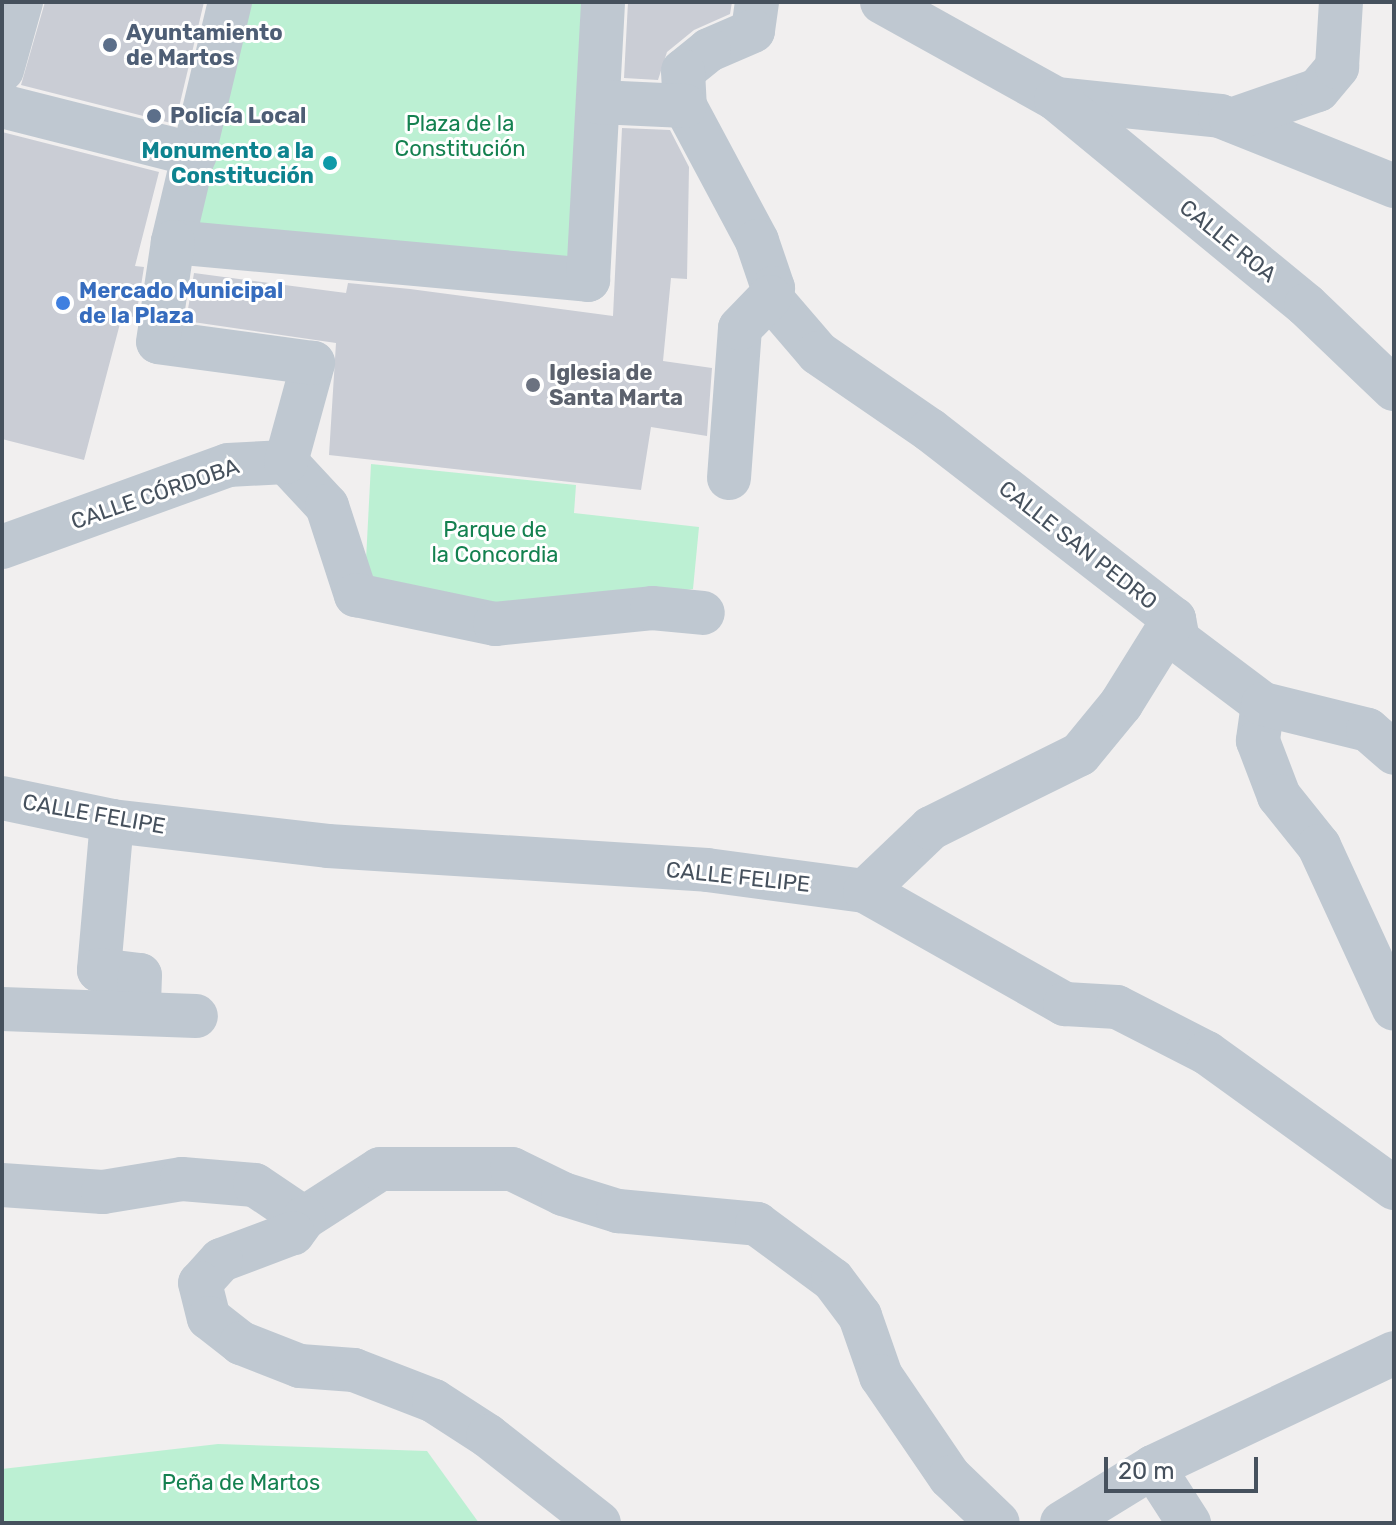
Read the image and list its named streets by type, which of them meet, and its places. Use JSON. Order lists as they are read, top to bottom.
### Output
{
  "streets": {
    "street": [
      "CALLE ROA",
      "CALLE CÓRDOBA",
      "CALLE SAN PEDRO",
      "CALLE FELIPE"
    ]
  },
  "parks": ["Plaza de la Constitución", "Parque de la Concordia", "Peña de Martos"],
  "places": [
    "Ayuntamiento de Martos",
    "Policía Local",
    "Monumento a la Constitución",
    "Mercado Municipal de la Plaza",
    "Iglesia de Santa Marta"
  ],
  "scale_bar": "20 m"
}
